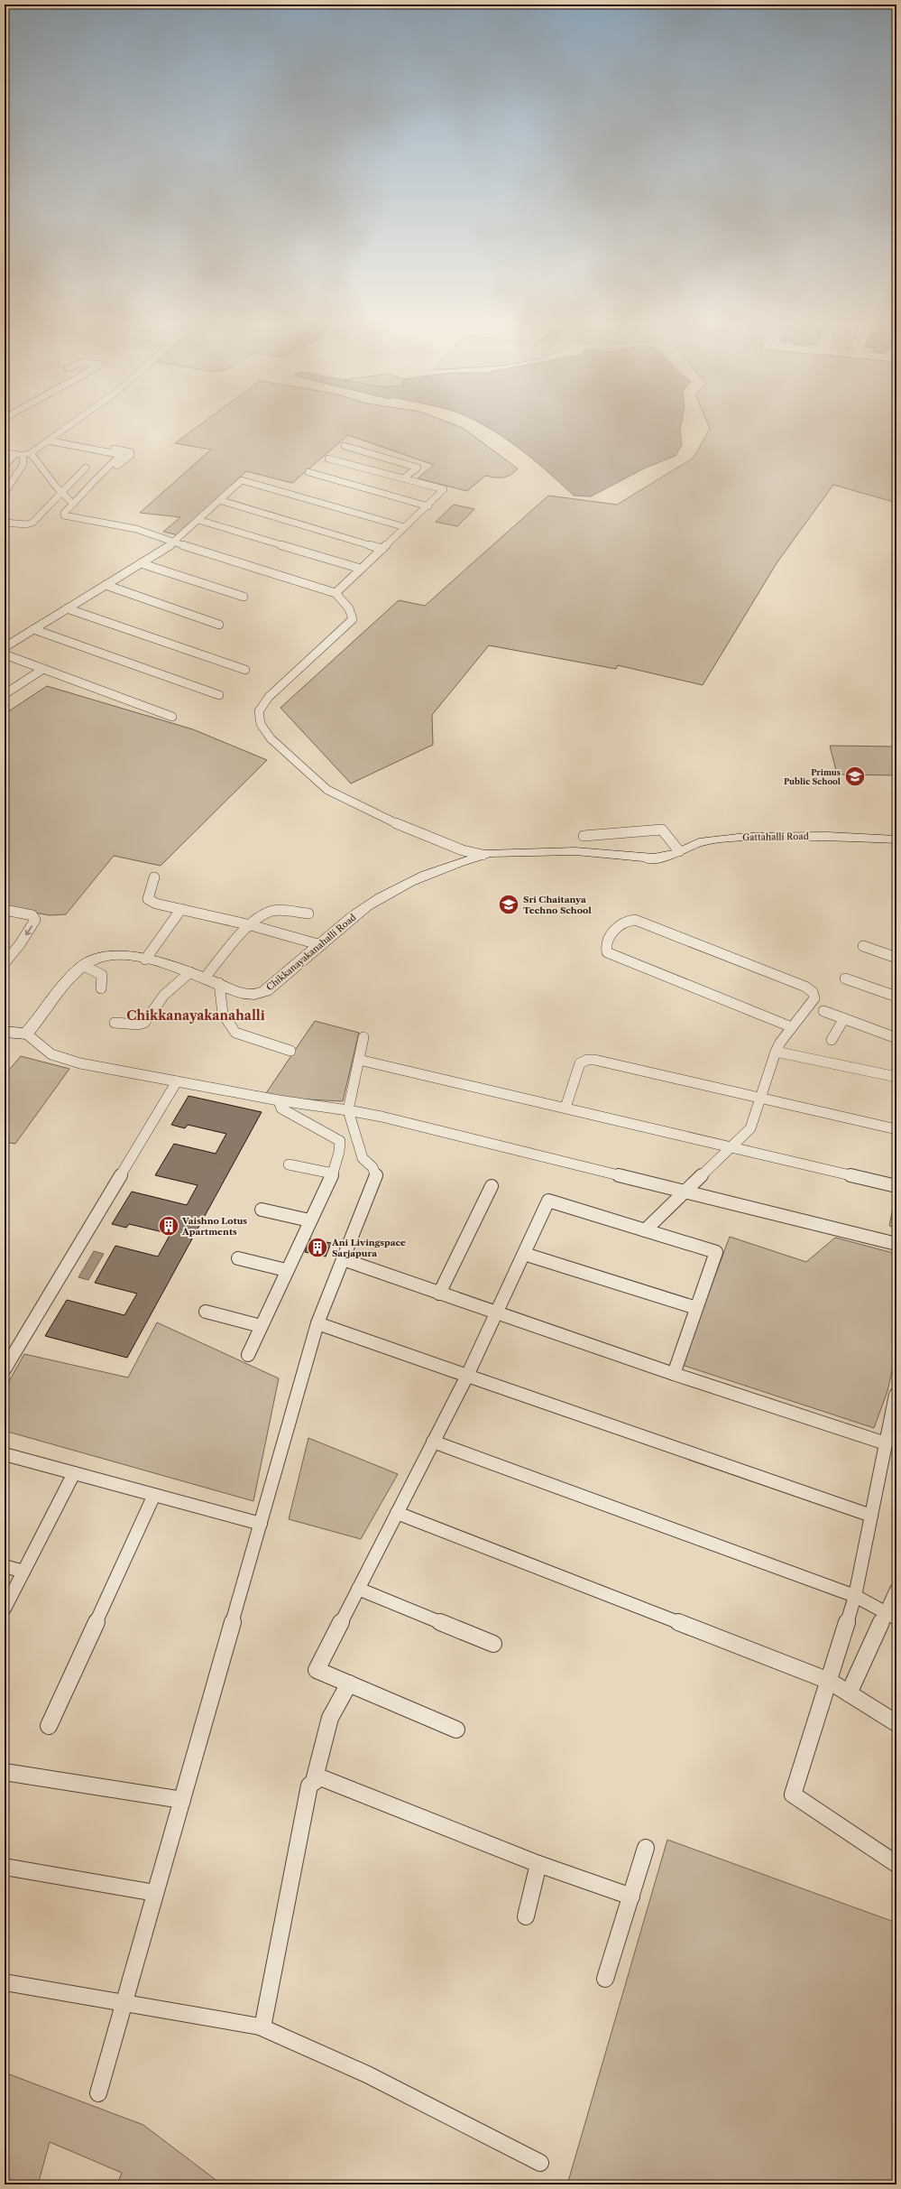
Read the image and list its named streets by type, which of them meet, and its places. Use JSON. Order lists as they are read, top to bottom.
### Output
{
  "streets": {
    "main road": ["Gattahalli Road", "Chikkanayakanahalli Road"]
  },
  "crossings": [
    ["Gattahalli Road", "Chikkanayakanahalli Road"]
  ],
  "districts": ["Chikkanayakanahalli"],
  "places": {
    "school or university": ["Primus Public School", "Sri Chaitanya Techno School"],
    "building": ["Vaishno Lotus Apartments", "Ani Livingspace Sarjapura"]
  }
}
